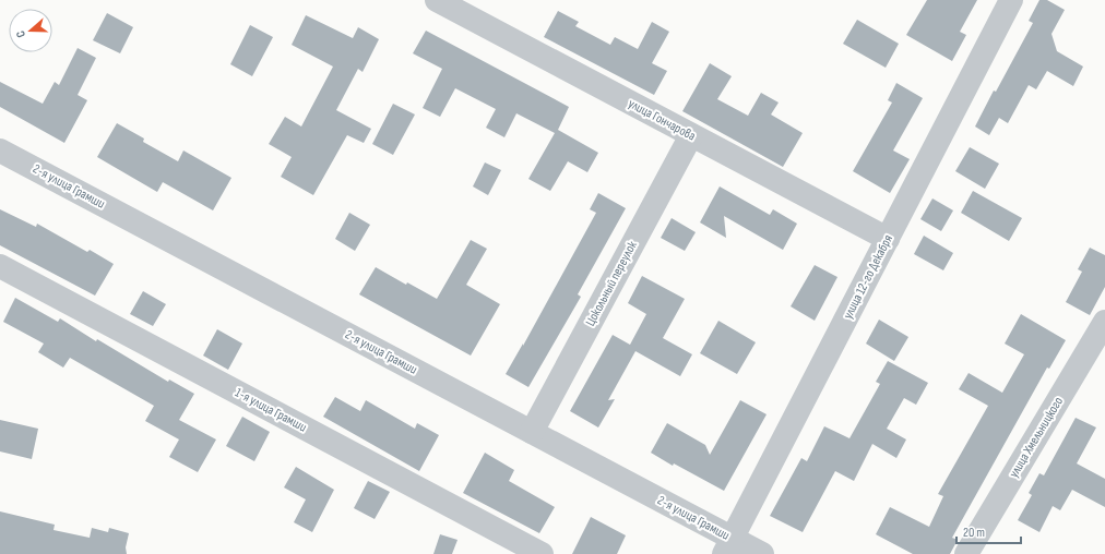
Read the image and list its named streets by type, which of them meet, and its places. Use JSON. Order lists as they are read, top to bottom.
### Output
{
  "streets": {
    "street": [
      "улица Гончарова",
      "2-я улица Грамши",
      "улица 12-го Декабря",
      "Цокольный переулок",
      "1-я улица Грамши",
      "улица Хмельницкого"
    ]
  },
  "crossings": [
    ["улица Гончарова", "улица 12-го Декабря"],
    ["улица Гончарова", "Цокольный переулок"],
    ["2-я улица Грамши", "улица 12-го Декабря"],
    ["2-я улица Грамши", "Цокольный переулок"]
  ],
  "scale_bar": "20 m",
  "north": "left"
}
